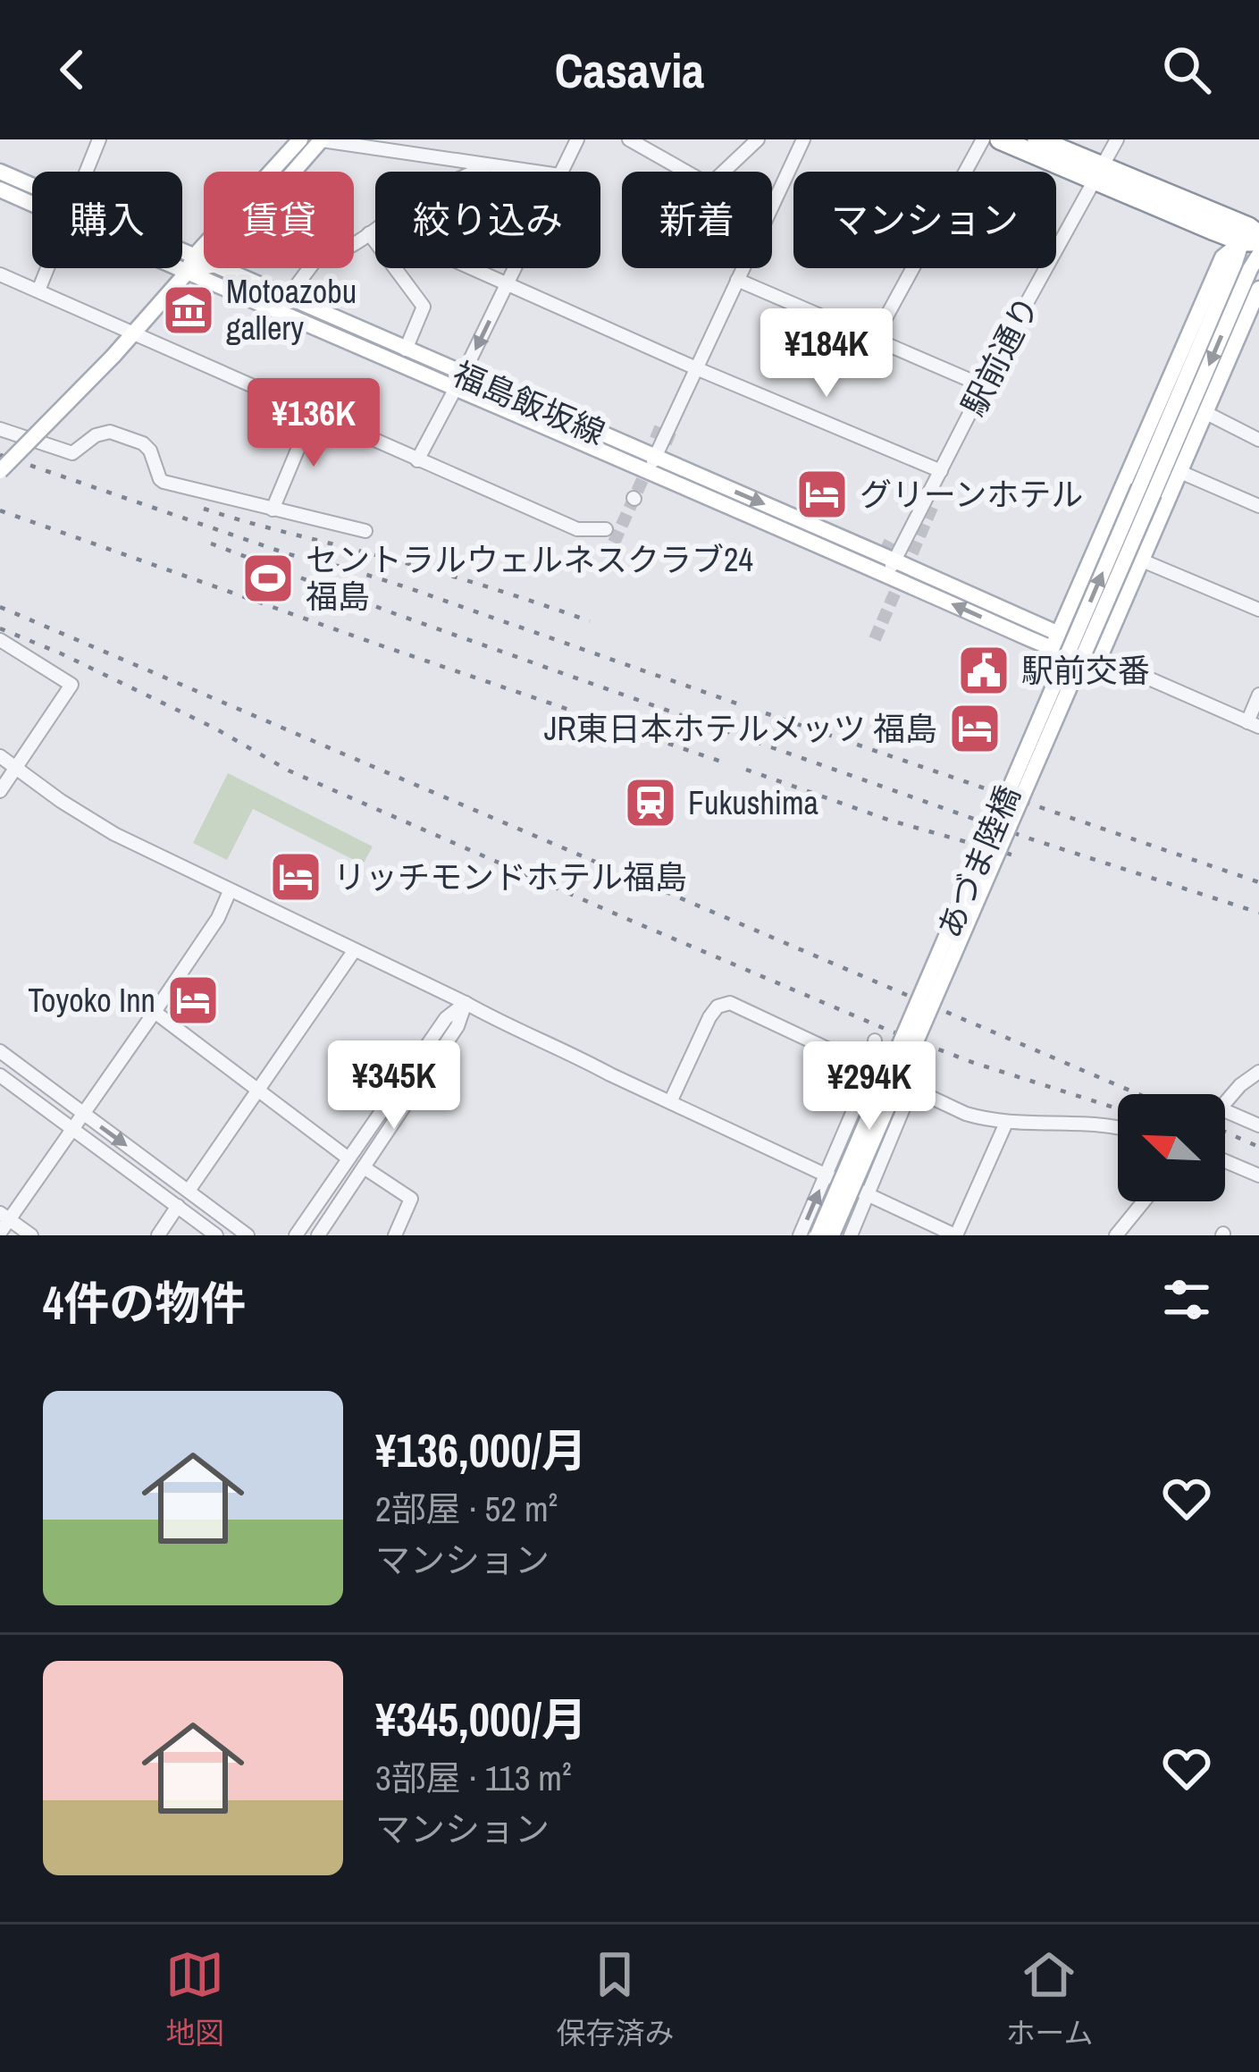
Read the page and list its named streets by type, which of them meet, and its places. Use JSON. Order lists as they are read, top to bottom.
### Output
{
  "streets": {
    "main road": ["福島飯坂線", "あづま陸橋"],
    "street": ["駅前通り"]
  },
  "crossings": [
    ["駅前通り", "福島飯坂線"]
  ],
  "places": {
    "museum": ["Motoazobu gallery"],
    "hotel": [
      "グリーンホテル",
      "JR東日本ホテルメッツ 福島",
      "リッチモンドホテル福島",
      "Toyoko Inn"
    ],
    "sports": ["セントラルウェルネスクラブ24 福島"],
    "public building": ["駅前交番"],
    "station": ["Fukushima"]
  },
  "north": "top left",
  "page": {
    "header": "Casavia",
    "chip": [
      "購入",
      "賃貸",
      "絞り込み",
      "新着",
      "マンション"
    ],
    "price": [
      "¥184K",
      "¥136K",
      "¥345K",
      "¥294K"
    ],
    "heading": "4件の物件",
    "list": [
      {
        "name": "¥136,000/月",
        "note": "2部屋 · 52 m² · マンション"
      },
      {
        "name": "¥345,000/月",
        "note": "3部屋 · 113 m² · マンション"
      }
    ],
    "tabs": ["地図", "保存済み", "ホーム"]
  }
}
